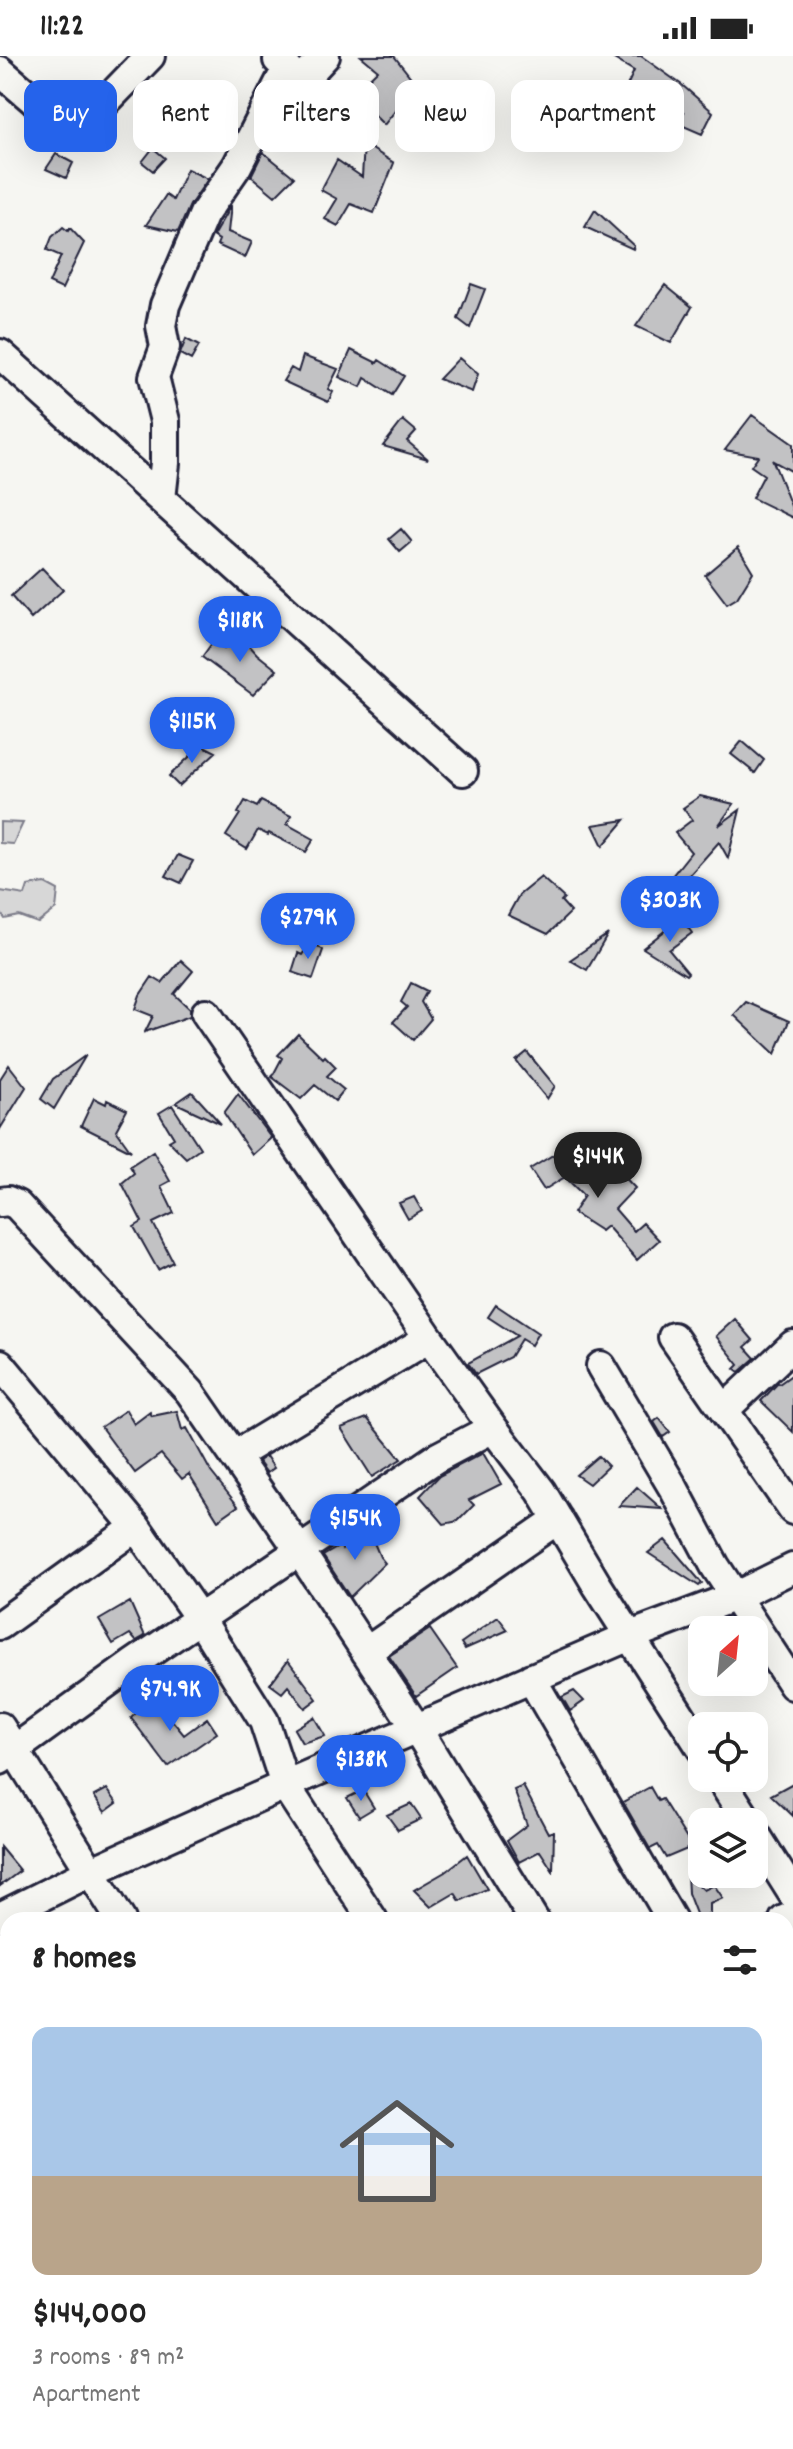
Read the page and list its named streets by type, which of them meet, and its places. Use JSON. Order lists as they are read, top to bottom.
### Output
{
  "north": "top right",
  "page": {
    "status": "11:22",
    "chip": [
      "Buy",
      "Rent",
      "Filters",
      "New",
      "Apartment"
    ],
    "price": [
      "$118K",
      "$115K",
      "$303K",
      "$279K",
      "$144K",
      "$154K",
      "$74.9K",
      "$138K"
    ],
    "heading": "8 homes",
    "list": [
      {
        "name": "$144,000",
        "note": "3 rooms · 89 m² · Apartment"
      }
    ]
  }
}
